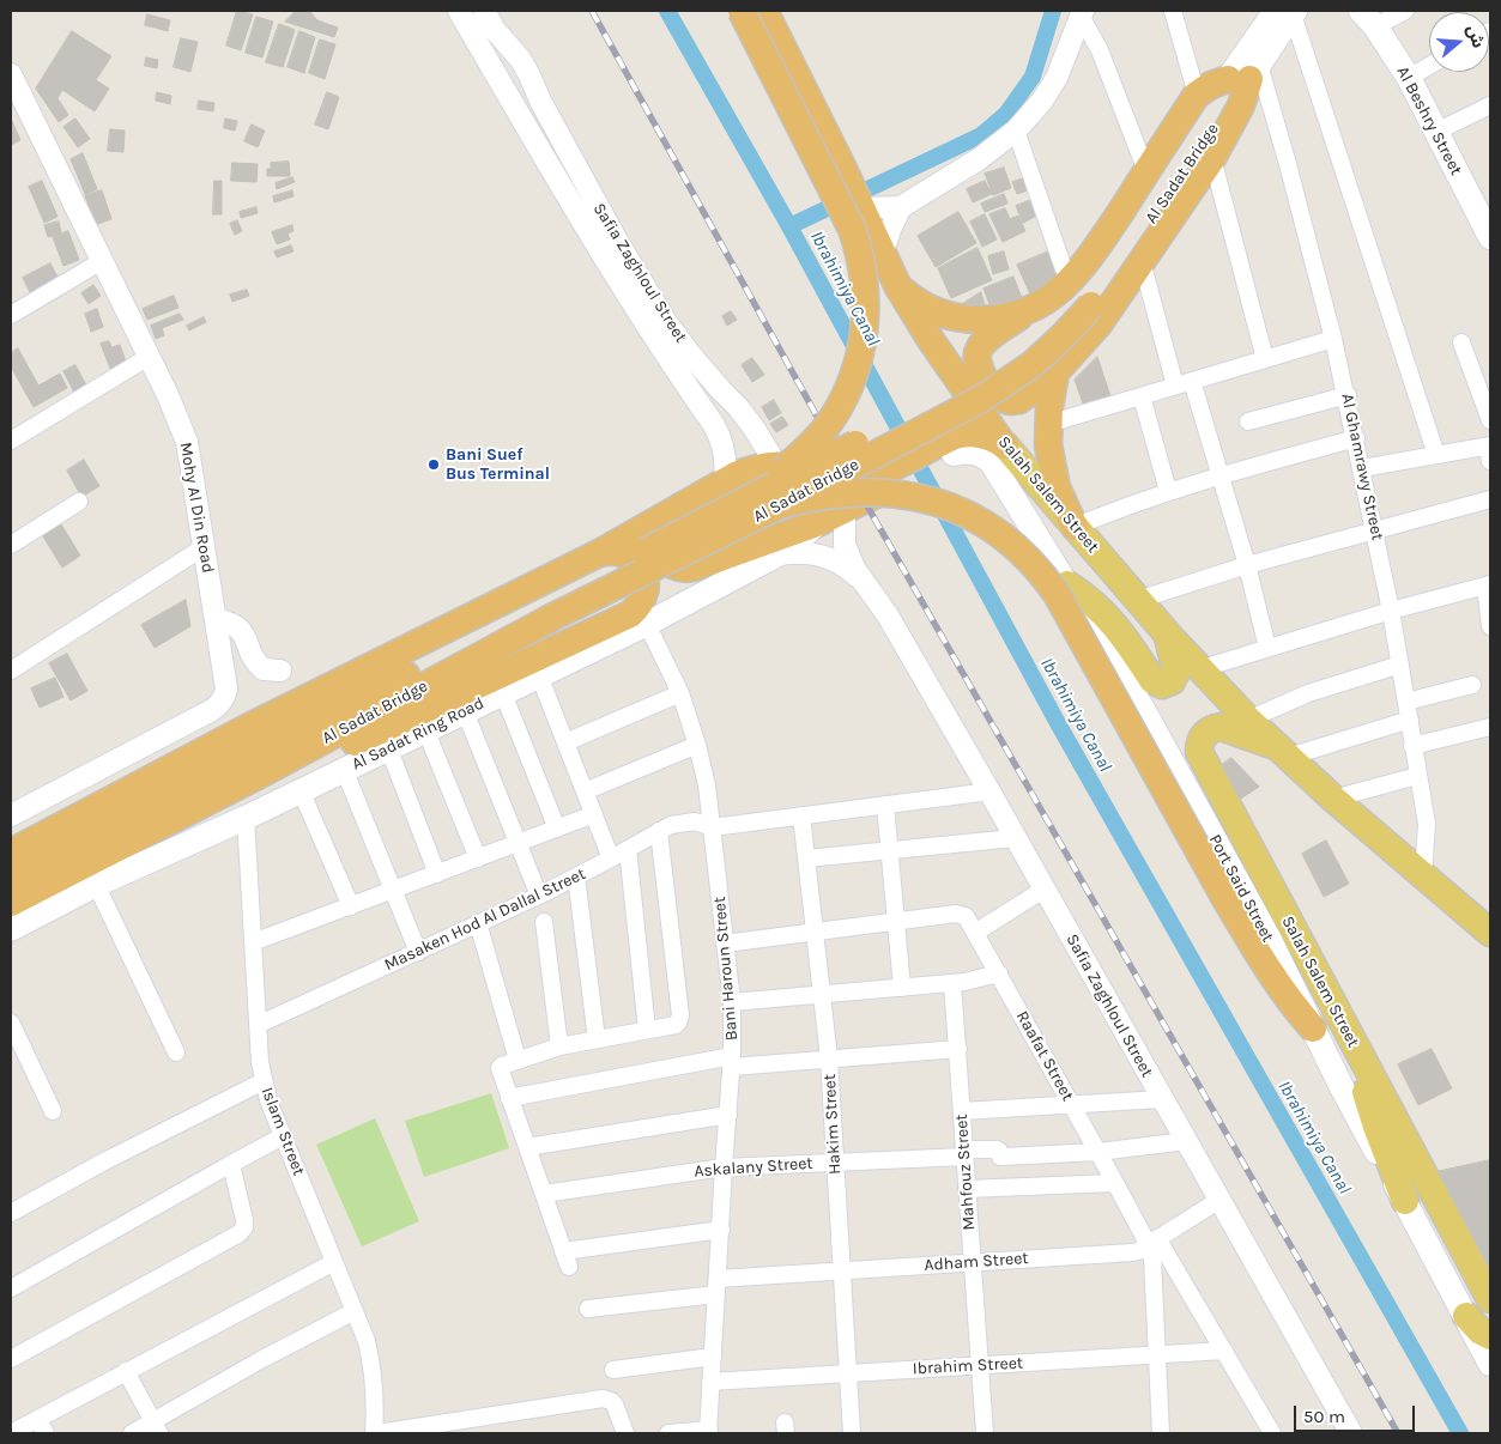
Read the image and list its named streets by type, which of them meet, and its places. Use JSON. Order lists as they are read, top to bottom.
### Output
{
  "streets": {
    "highway": ["Al Sadat Bridge", "Salah Salem Street", "Al Sadat Ring Road"],
    "main road": ["Al Beshry Street", "Port Said Street"],
    "street": [
      "Safia Zaghloul Street",
      "Al Ghamrawy Street",
      "Mohy Al Din Road",
      "Masaken Hod Al Dallal Street",
      "Bani Haroun Street",
      "Raafat Street",
      "Hakim Street",
      "Islam Street",
      "Askalany Street",
      "Mahfouz Street",
      "Adham Street",
      "Ibrahim Street"
    ]
  },
  "crossings": [
    ["Al Sadat Bridge", "Al Ghamrawy Street"],
    ["Al Sadat Bridge", "Al Sadat Ring Road"],
    ["Safia Zaghloul Street", "Masaken Hod Al Dallal Street"],
    ["Safia Zaghloul Street", "Adham Street"],
    ["Al Ghamrawy Street", "Salah Salem Street"],
    ["Al Sadat Ring Road", "Islam Street"],
    ["Masaken Hod Al Dallal Street", "Bani Haroun Street"],
    ["Masaken Hod Al Dallal Street", "Hakim Street"],
    ["Masaken Hod Al Dallal Street", "Islam Street"],
    ["Bani Haroun Street", "Raafat Street"],
    ["Bani Haroun Street", "Askalany Street"],
    ["Bani Haroun Street", "Adham Street"],
    ["Bani Haroun Street", "Ibrahim Street"],
    ["Raafat Street", "Hakim Street"],
    ["Raafat Street", "Askalany Street"],
    ["Raafat Street", "Adham Street"],
    ["Raafat Street", "Ibrahim Street"],
    ["Hakim Street", "Askalany Street"],
    ["Hakim Street", "Adham Street"],
    ["Hakim Street", "Ibrahim Street"],
    ["Askalany Street", "Mahfouz Street"],
    ["Mahfouz Street", "Adham Street"],
    ["Mahfouz Street", "Ibrahim Street"]
  ],
  "water": ["Ibrahimiya Canal"],
  "places": ["Bani Suef Bus Terminal"],
  "scale_bar": "50 m",
  "north": "right"
}
